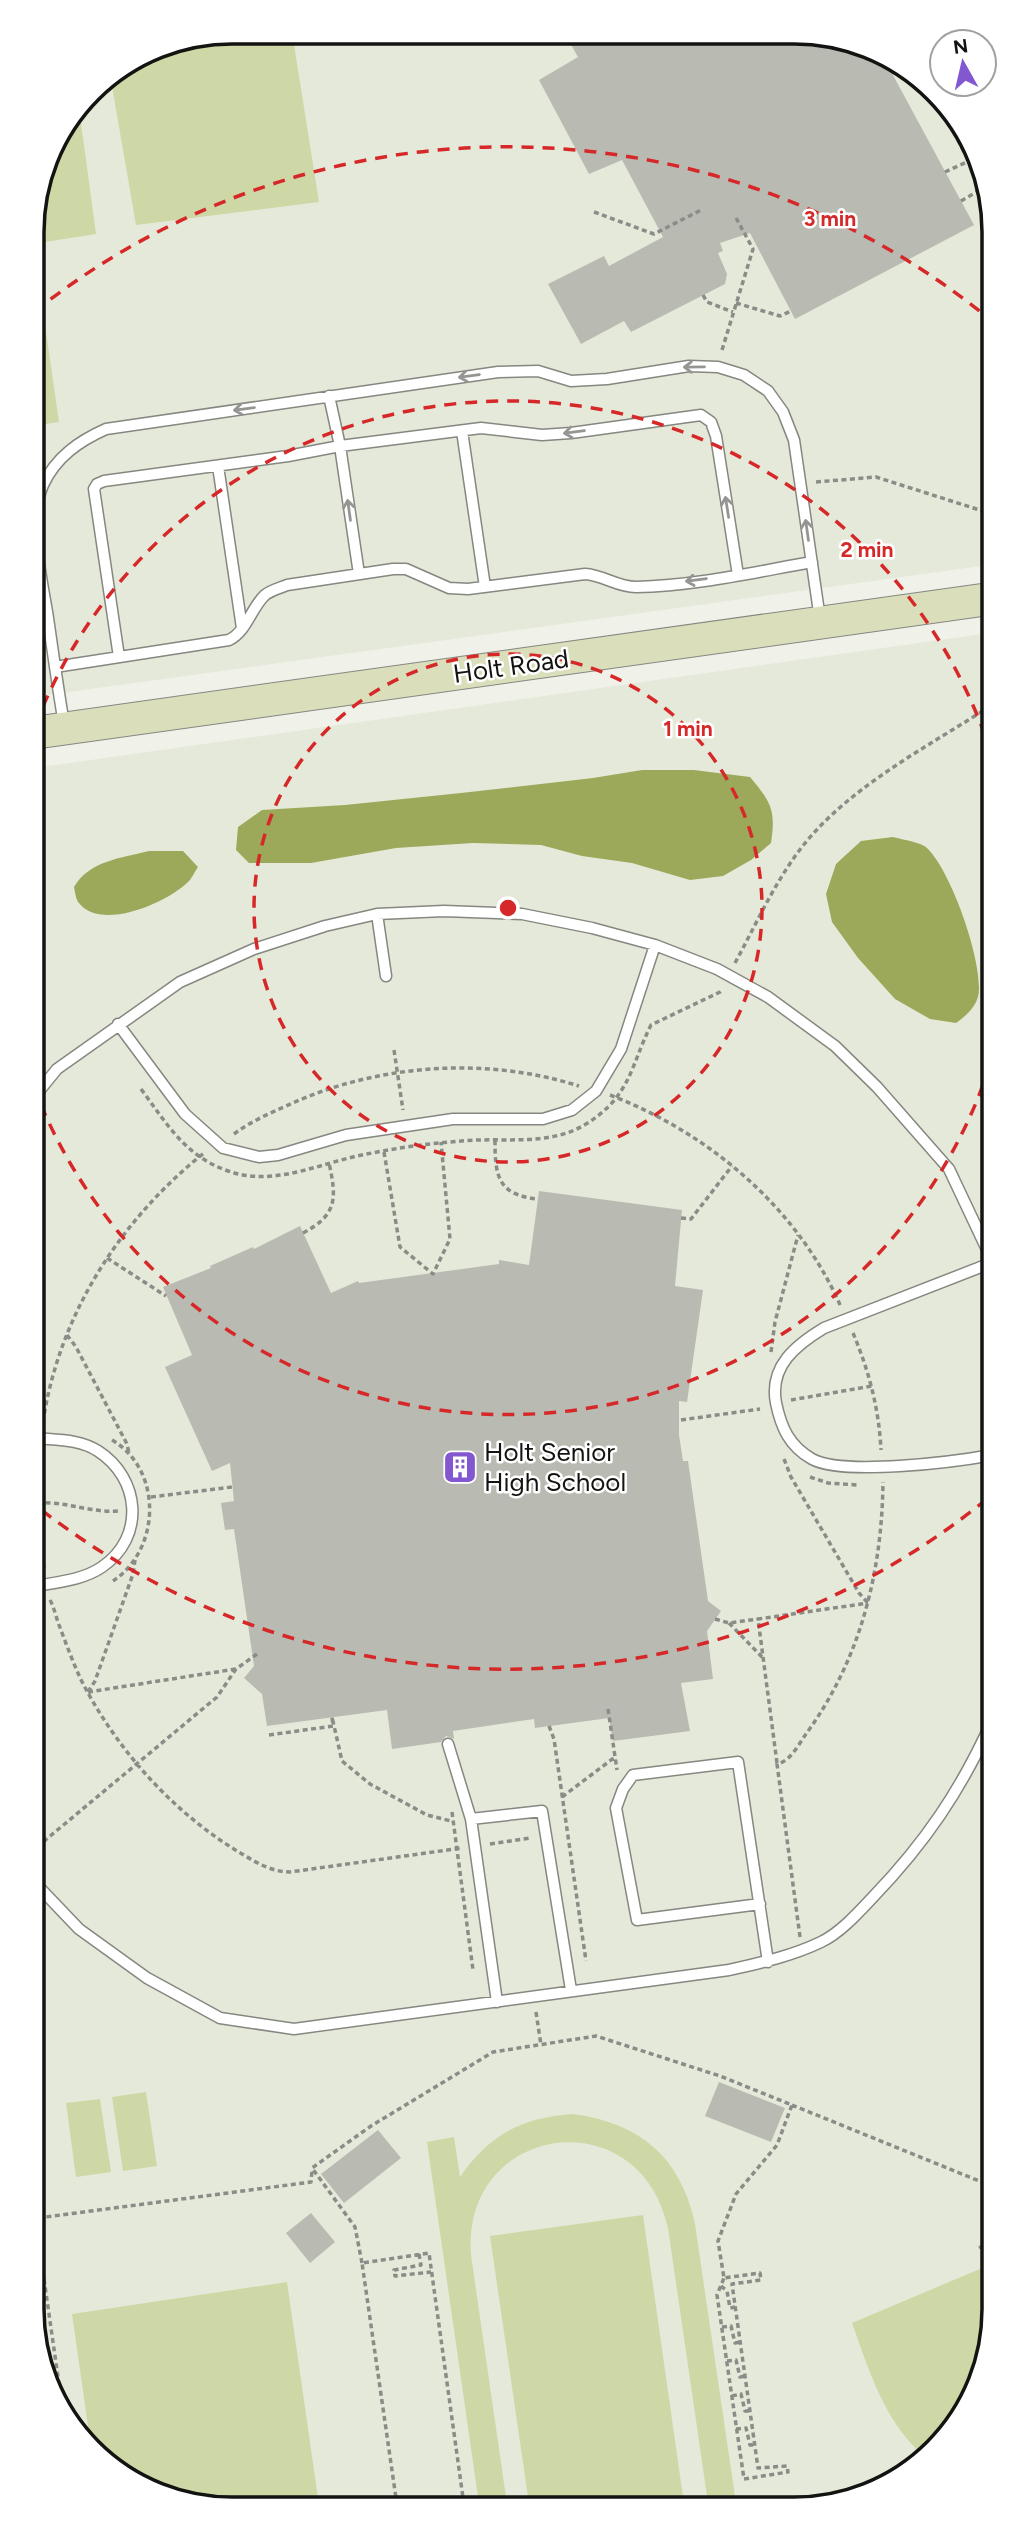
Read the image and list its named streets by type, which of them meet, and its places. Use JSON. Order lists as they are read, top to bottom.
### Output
{
  "streets": {
    "main road": ["Holt Road"]
  },
  "places": {
    "building": ["Holt Senior High School"]
  },
  "north": "top",
  "rings": ["3 min", "2 min", "1 min"]
}
